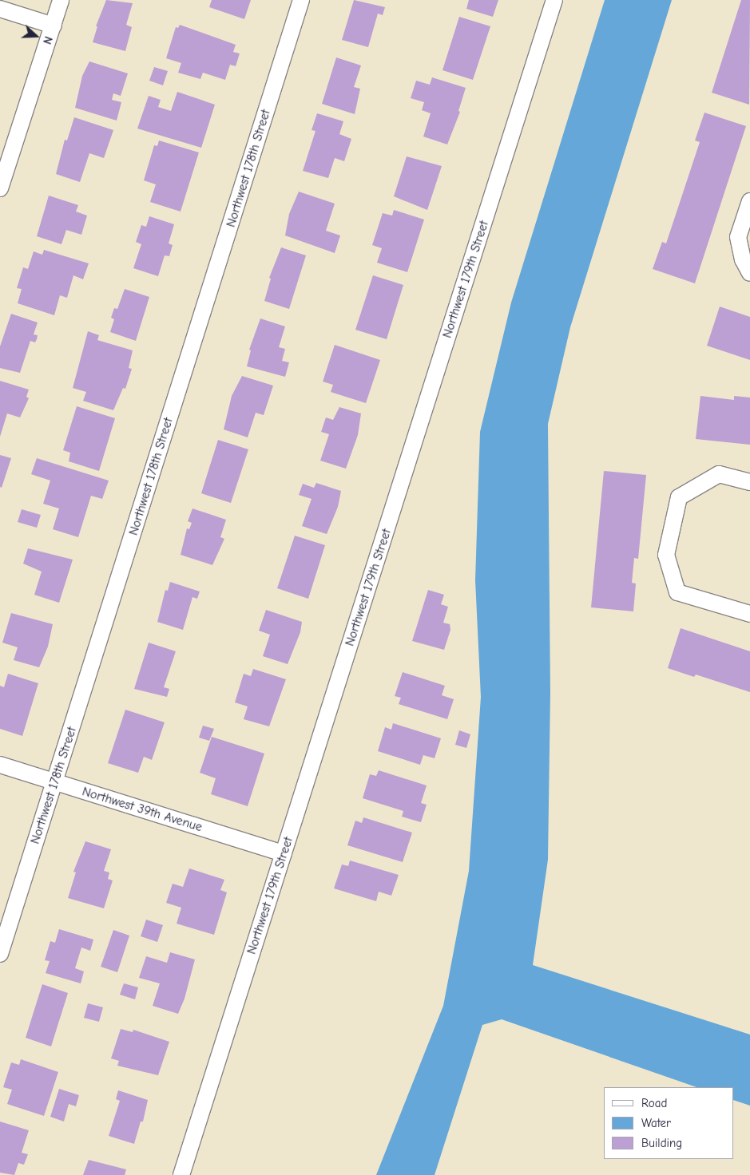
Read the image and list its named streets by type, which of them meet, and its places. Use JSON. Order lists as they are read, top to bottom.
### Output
{
  "streets": {
    "street": ["Northwest 178th Street", "Northwest 179th Street", "Northwest 39th Avenue"]
  },
  "crossings": [
    ["Northwest 178th Street", "Northwest 39th Avenue"],
    ["Northwest 179th Street", "Northwest 39th Avenue"]
  ],
  "legend": ["Road", "Water", "Building"],
  "north": "right"
}
